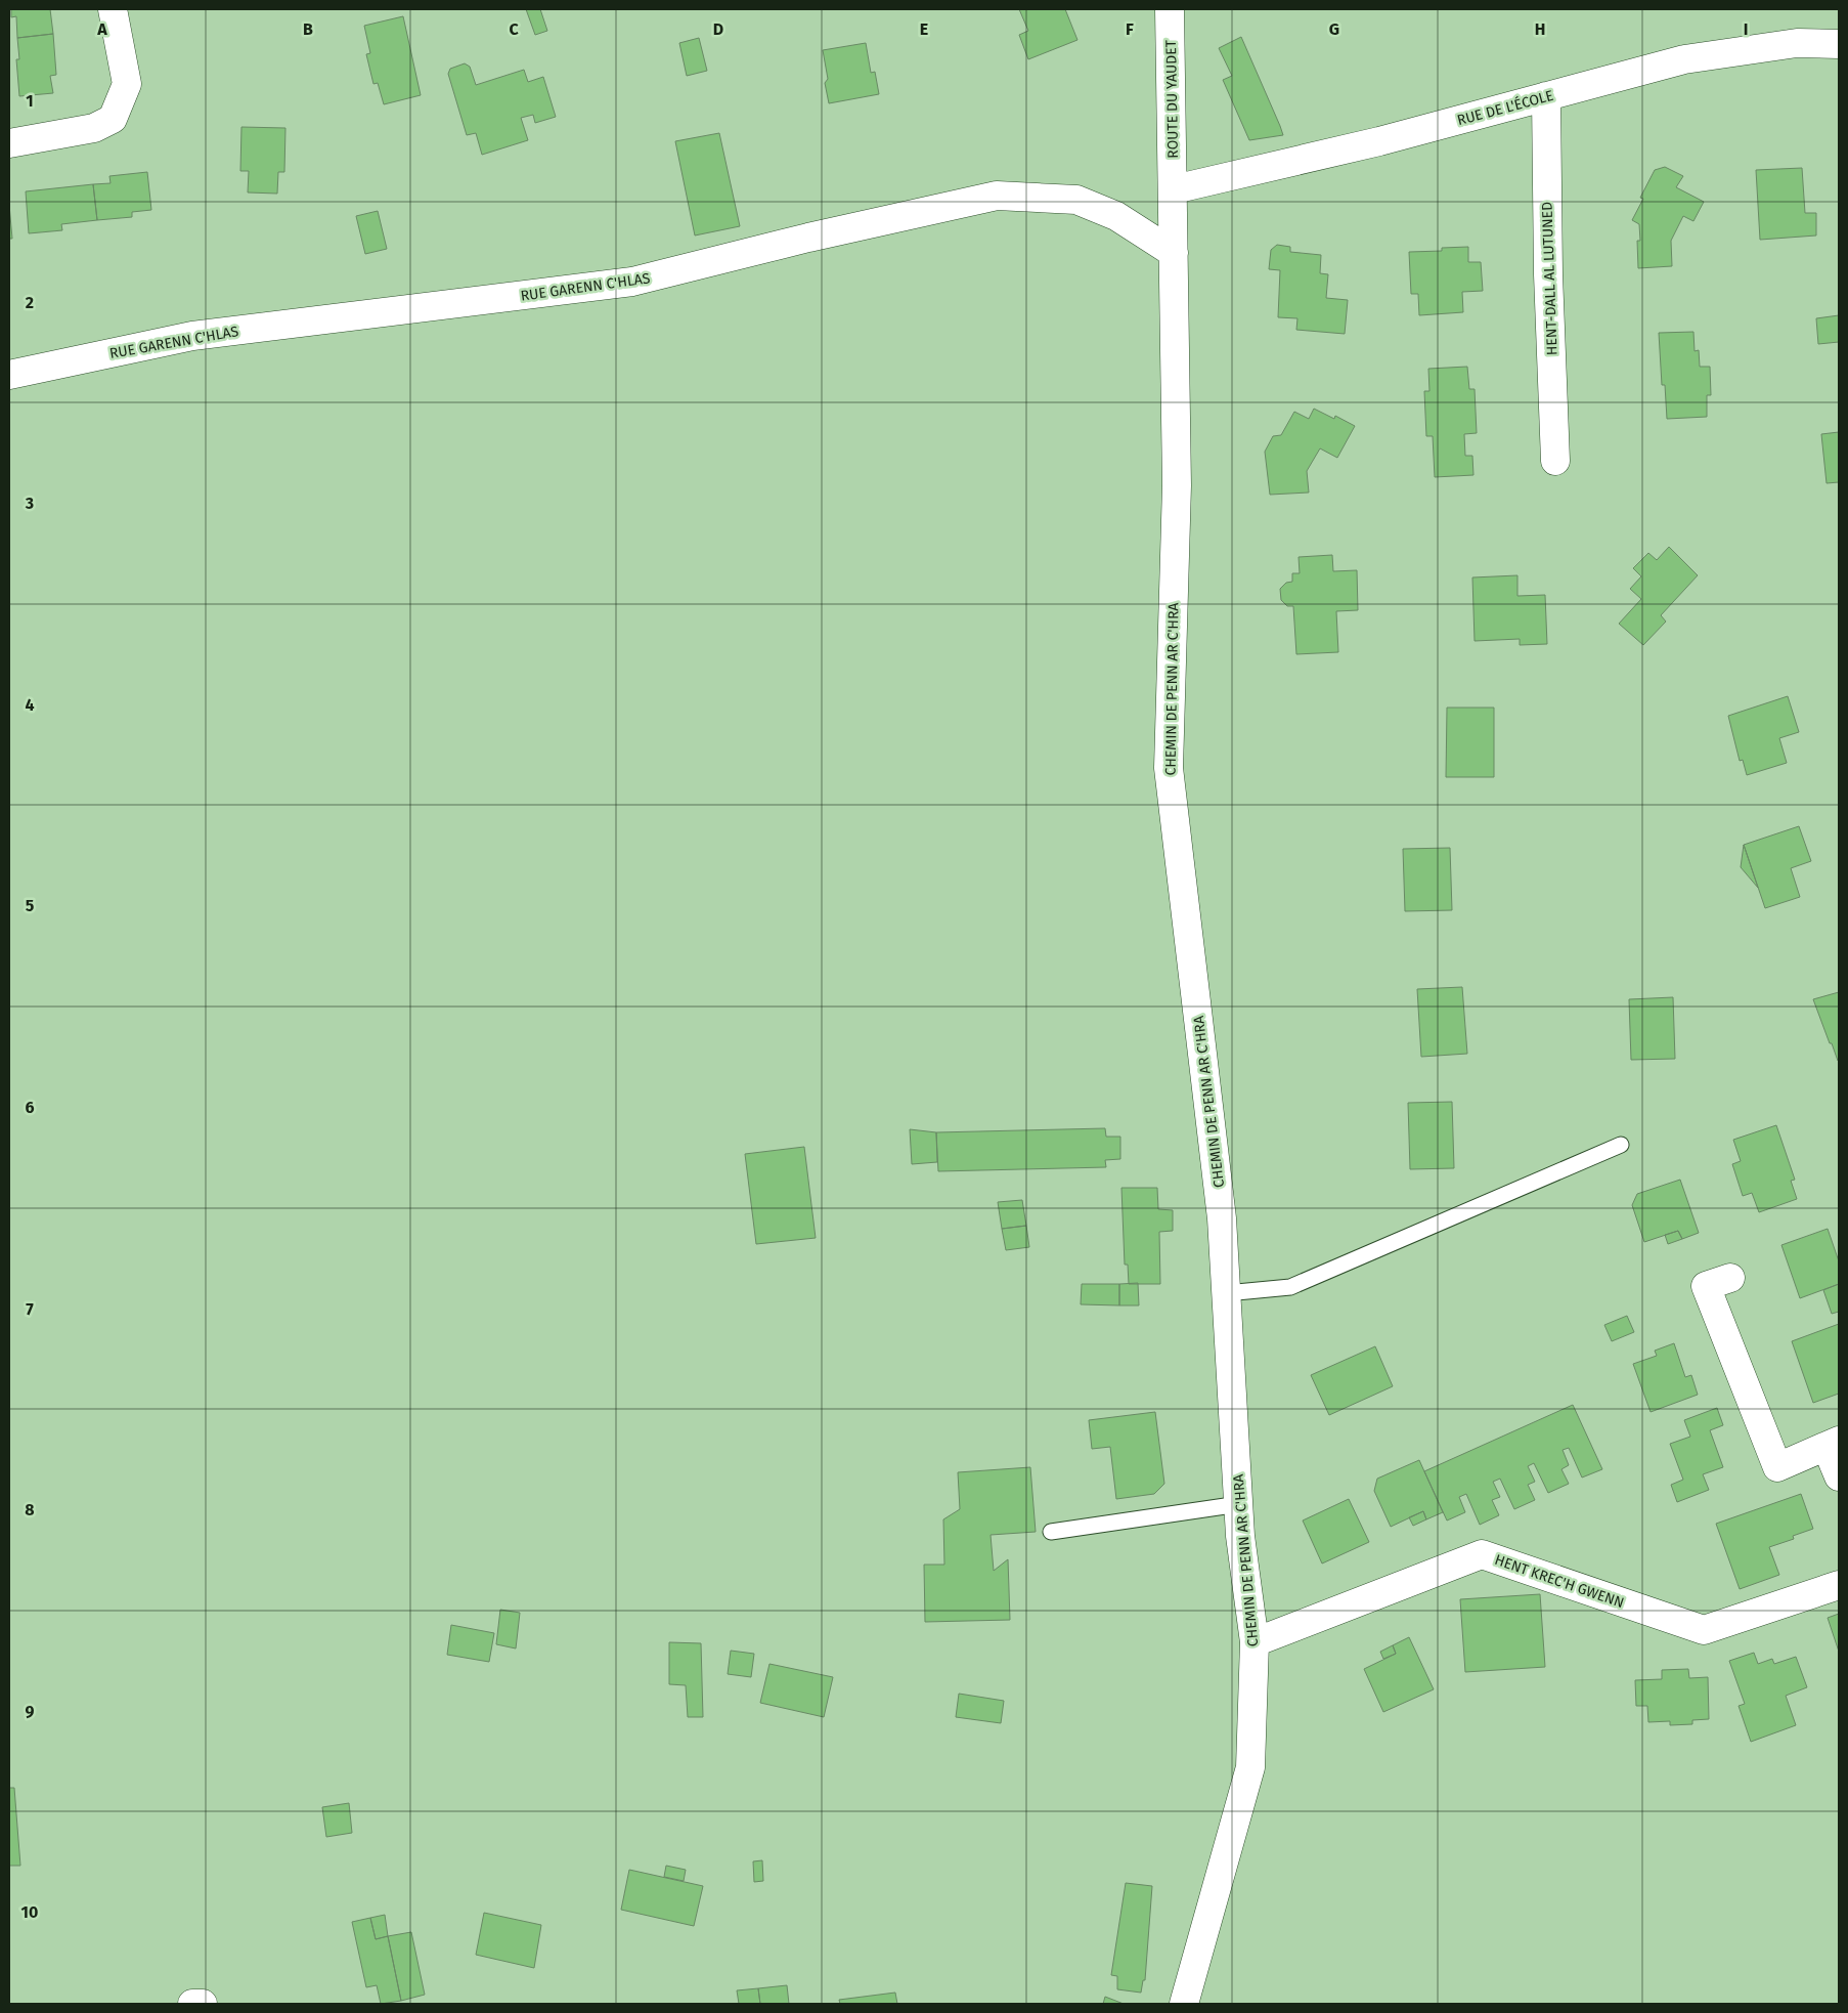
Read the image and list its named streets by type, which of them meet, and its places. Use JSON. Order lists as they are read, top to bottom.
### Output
{
  "streets": {
    "street": [
      "ROUTE DU YAUDET",
      "RUE DE L'ÉCOLE",
      "HENT-DALL AL LUTUNED",
      "RUE GARENN C'HLAS",
      "CHEMIN DE PENN AR C'HRA",
      "HENT KREC'H GWENN"
    ]
  },
  "crossings": [
    ["ROUTE DU YAUDET", "RUE DE L'ÉCOLE"],
    ["ROUTE DU YAUDET", "CHEMIN DE PENN AR C'HRA"],
    ["RUE DE L'ÉCOLE", "HENT-DALL AL LUTUNED"],
    ["RUE DE L'ÉCOLE", "CHEMIN DE PENN AR C'HRA"],
    ["RUE GARENN C'HLAS", "CHEMIN DE PENN AR C'HRA"],
    ["CHEMIN DE PENN AR C'HRA", "HENT KREC'H GWENN"]
  ],
  "grid": {
    "columns": [
      "A",
      "B",
      "C",
      "D",
      "E",
      "F",
      "G",
      "H",
      "I"
    ],
    "rows": [
      "1",
      "2",
      "3",
      "4",
      "5",
      "6",
      "7",
      "8",
      "9",
      "10"
    ]
  }
}
